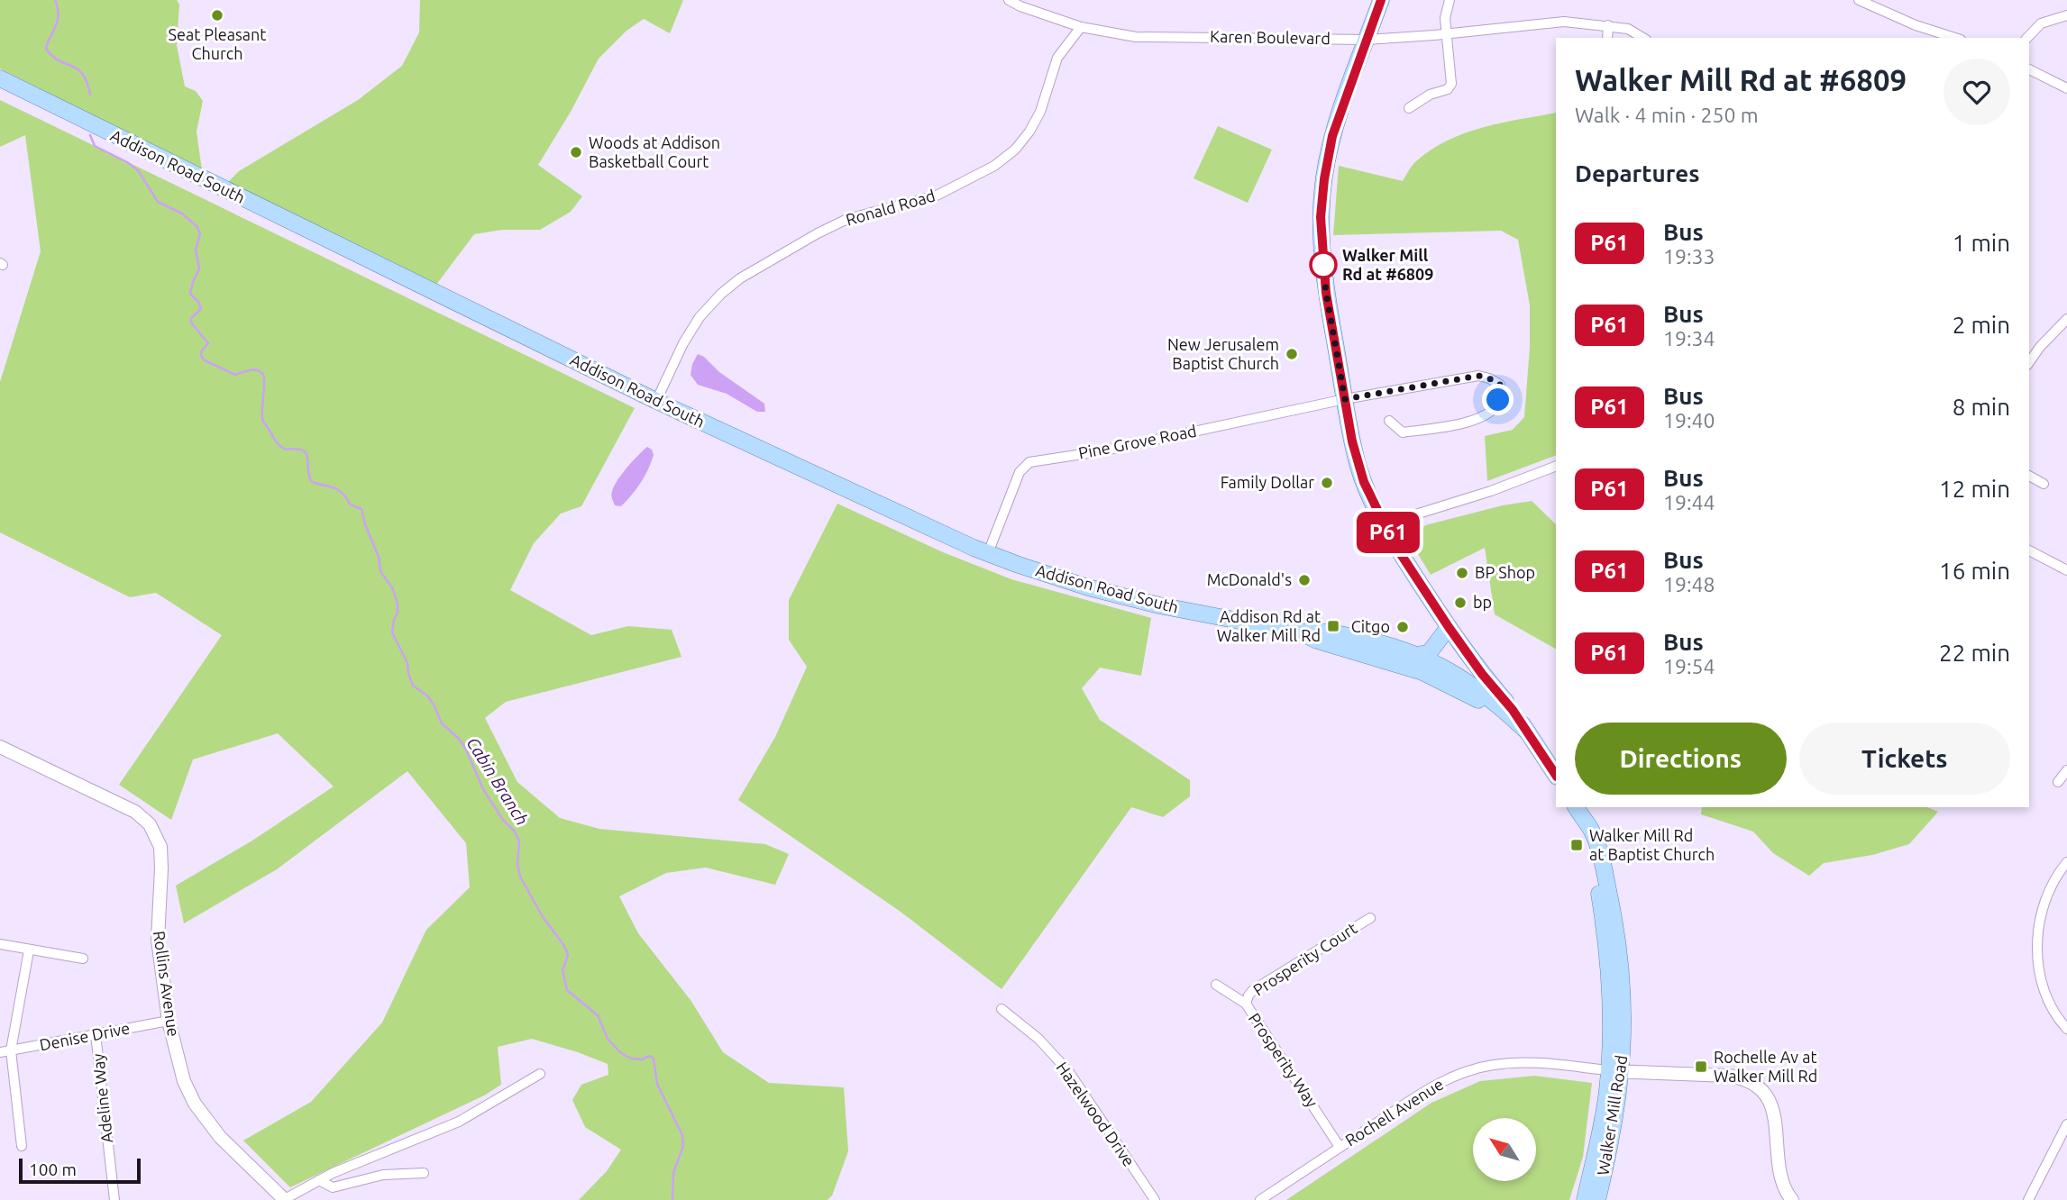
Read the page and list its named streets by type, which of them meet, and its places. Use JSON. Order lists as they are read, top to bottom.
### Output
{
  "streets": {
    "main road": ["Addison Road South", "Walker Mill Road"],
    "street": [
      "Karen Boulevard",
      "Ronald Road",
      "Pine Grove Road",
      "Prosperity Court",
      "Rollins Avenue",
      "Denise Drive",
      "Prosperity Way",
      "Adeline Way",
      "Rochell Avenue",
      "Hazelwood Drive"
    ]
  },
  "crossings": [
    ["Karen Boulevard", "Ronald Road"],
    ["Addison Road South", "Ronald Road"],
    ["Addison Road South", "Pine Grove Road"],
    ["Prosperity Court", "Prosperity Way"],
    ["Rollins Avenue", "Denise Drive"],
    ["Denise Drive", "Adeline Way"],
    ["Prosperity Way", "Rochell Avenue"],
    ["Rochell Avenue", "Walker Mill Road"]
  ],
  "water": ["Cabin Branch"],
  "places": {
    "other": [
      "Seat Pleasant Church",
      "Woods at Addison Basketball Court",
      "Walker Mill Rd at #6809",
      "New Jerusalem Baptist Church",
      "Family Dollar",
      "BP Shop",
      "McDonald's",
      "bp",
      "Citgo"
    ],
    "transit": ["Addison Rd at Walker Mill Rd", "Walker Mill Rd at Baptist Church", "Rochelle Av at Walker Mill Rd"]
  },
  "lines": ["bus line P61"],
  "scale_bar": "100 m",
  "north": "top left",
  "page": {
    "on_map": "P61",
    "heading": [
      ["Walker Mill Rd at #6809", "Walk · 4 min · 250 m"],
      "Departures"
    ],
    "list": [
      {
        "mark": "P61",
        "name": "Bus",
        "note": "19:33",
        "value": "1 min"
      },
      {
        "mark": "P61",
        "name": "Bus",
        "note": "19:34",
        "value": "2 min"
      },
      {
        "mark": "P61",
        "name": "Bus",
        "note": "19:40",
        "value": "8 min"
      },
      {
        "mark": "P61",
        "name": "Bus",
        "note": "19:44",
        "value": "12 min"
      },
      {
        "mark": "P61",
        "name": "Bus",
        "note": "19:48",
        "value": "16 min"
      },
      {
        "mark": "P61",
        "name": "Bus",
        "note": "19:54",
        "value": "22 min"
      }
    ],
    "buttons": ["Directions", "Tickets"],
    "scale": "100 m"
  }
}
